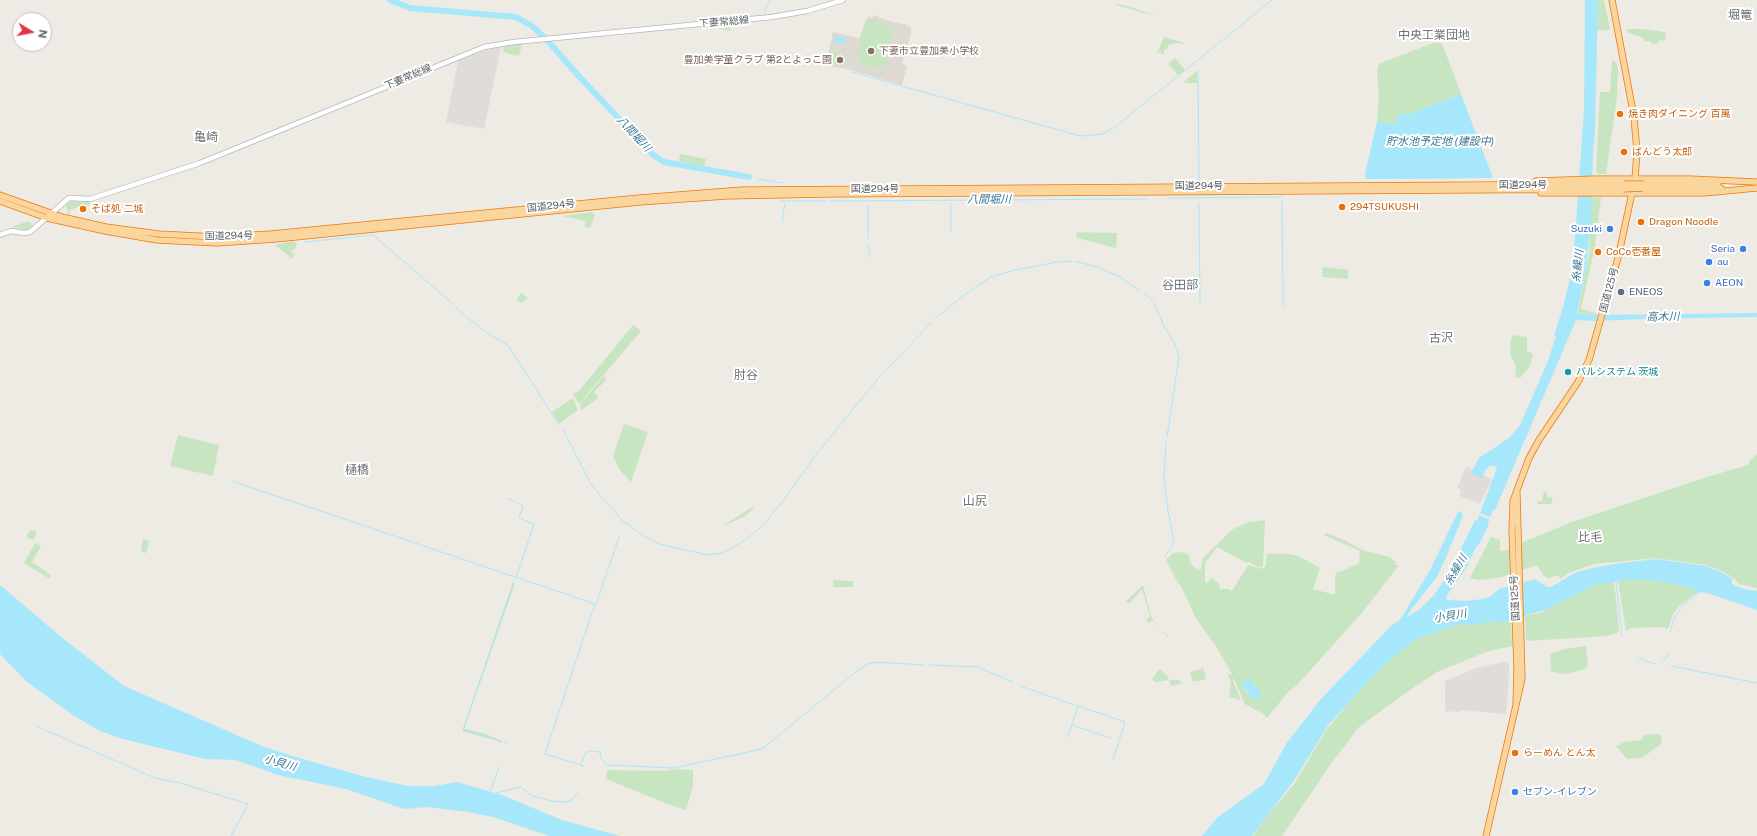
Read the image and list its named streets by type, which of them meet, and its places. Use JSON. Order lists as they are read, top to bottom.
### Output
{
  "streets": {
    "highway": ["国道294号", "国道125号"],
    "main road": ["下妻常総線"]
  },
  "crossings": [
    ["下妻常総線", "国道294号"]
  ],
  "districts": [
    "堀篭",
    "中央工業団地",
    "亀崎",
    "谷田部",
    "古沢",
    "肘谷",
    "樋橋",
    "山尻",
    "比毛"
  ],
  "water": [
    "八間堀川",
    "貯水池予定地 (建設中)",
    "糸繰川",
    "高木川",
    "小貝川"
  ],
  "places": [
    "下妻市立豊加美小学校",
    "豊加美学童クラブ 第2とよっこ園",
    "焼き肉ダイニング 百萬",
    "ばんどう太郎",
    "294TSUKUSHI",
    "そば処 二城",
    "Dragon Noodle",
    "Suzuki",
    "Seria",
    "CoCo壱番屋",
    "au",
    "AEON",
    "ENEOS",
    "パルシステム 茨城",
    "らーめん とん太",
    "セブン-イレブン"
  ],
  "north": "right"
}
